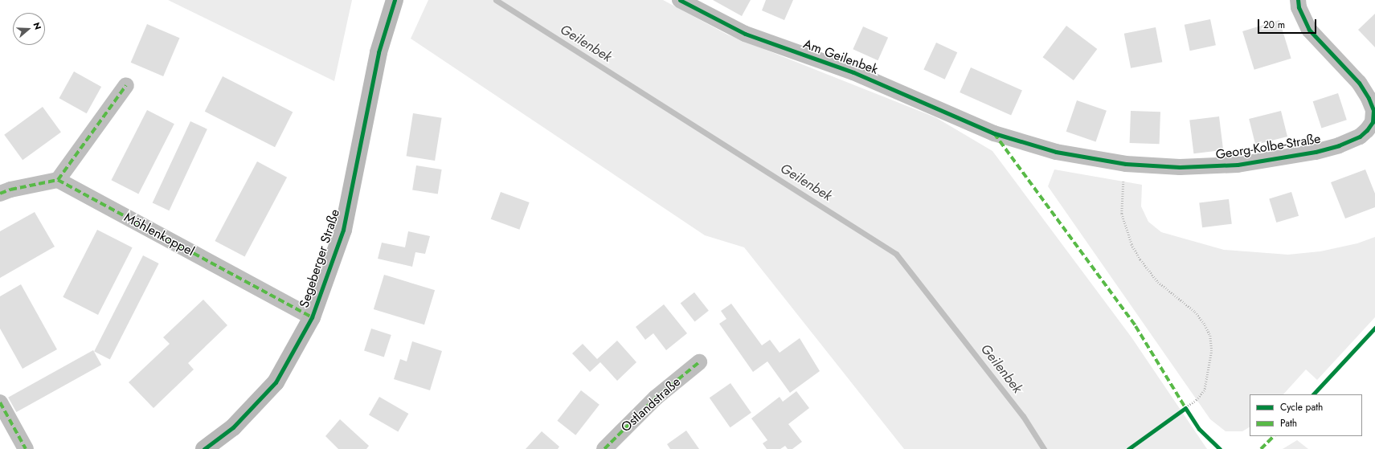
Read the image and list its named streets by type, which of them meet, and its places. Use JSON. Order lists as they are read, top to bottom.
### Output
{
  "streets": {
    "main road": ["Segeberger Straße"],
    "street": [
      "Am Geilenbek",
      "Georg-Kolbe-Straße",
      "Möhlenkoppel",
      "Ostlandstraße"
    ]
  },
  "crossings": [
    ["Am Geilenbek", "Georg-Kolbe-Straße"],
    ["Möhlenkoppel", "Segeberger Straße"]
  ],
  "water": ["Geilenbek"],
  "legend": ["Cycle path", "Path"],
  "scale_bar": "20 m",
  "north": "right"
}
